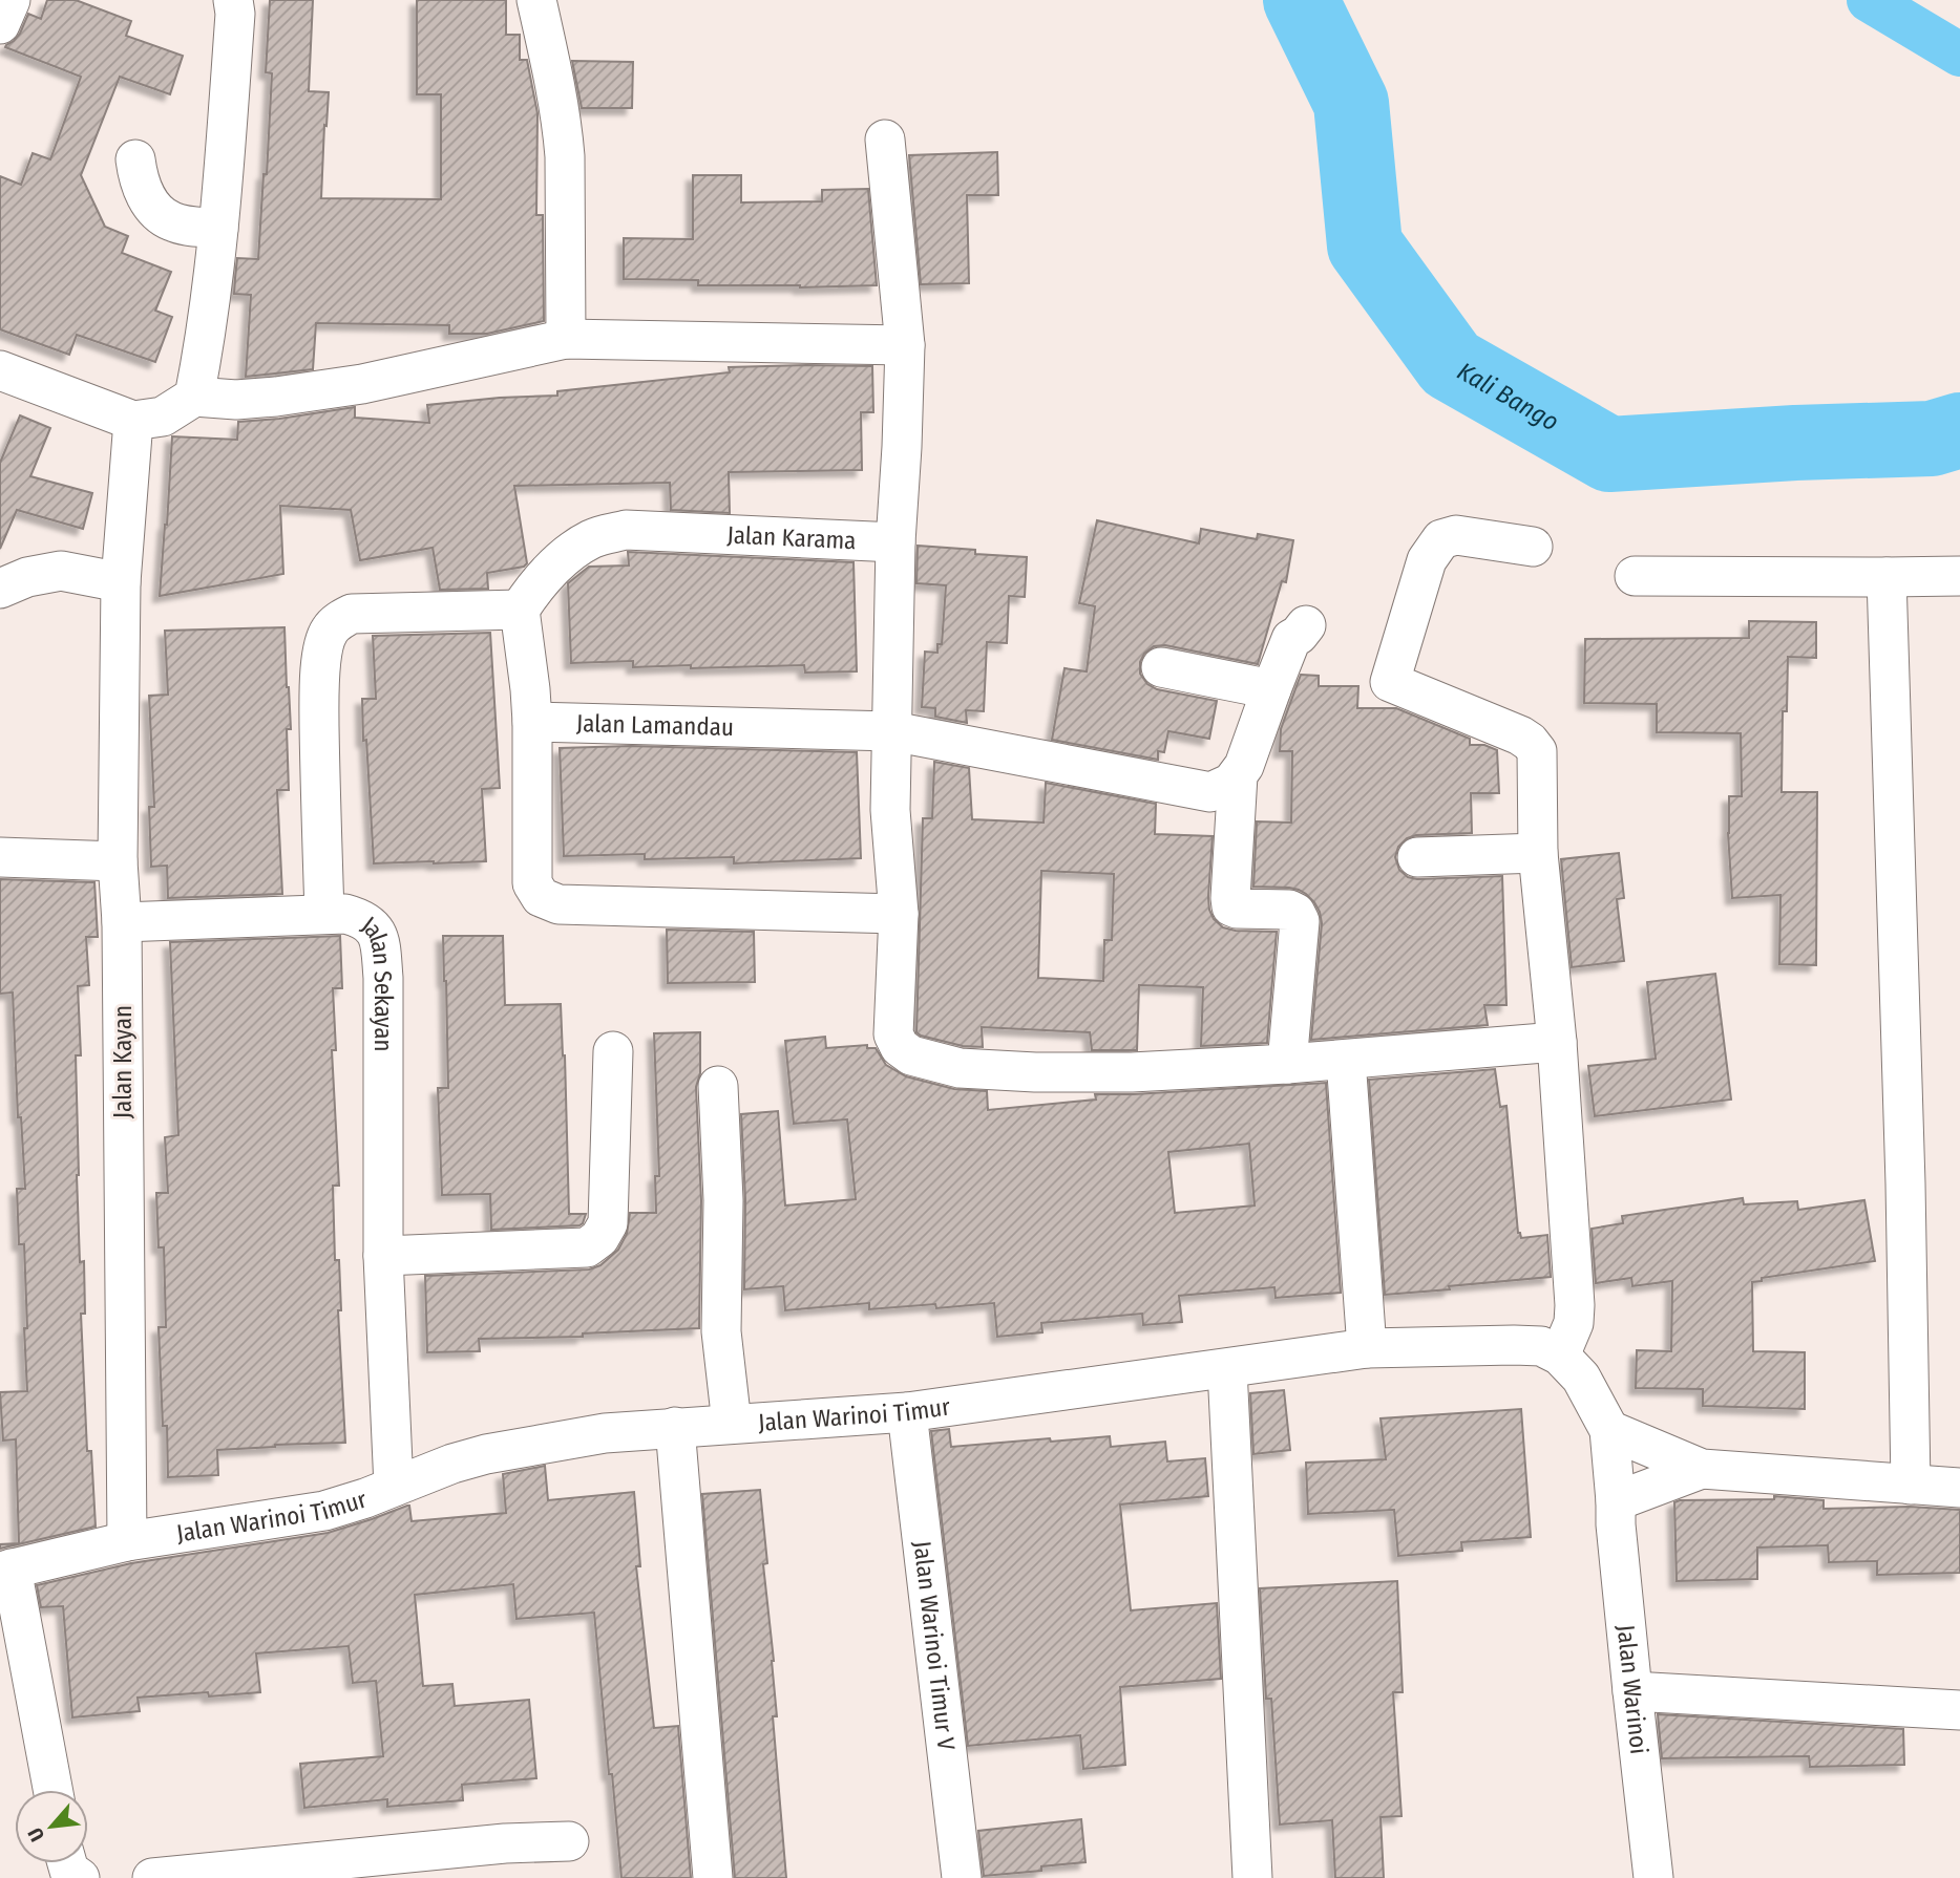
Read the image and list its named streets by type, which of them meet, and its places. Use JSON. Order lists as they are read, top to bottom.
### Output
{
  "streets": {
    "street": [
      "Jalan Karama",
      "Jalan Lamandau",
      "Jalan Sekayan",
      "Jalan Kayan",
      "Jalan Warinoi Timur",
      "Jalan Warinoi Timur V",
      "Jalan Warinoi"
    ]
  },
  "crossings": [
    ["Jalan Karama", "Jalan Sekayan"],
    ["Jalan Sekayan", "Jalan Warinoi Timur"],
    ["Jalan Kayan", "Jalan Warinoi Timur"],
    ["Jalan Warinoi Timur", "Jalan Warinoi Timur V"]
  ],
  "water": ["Kali Bango"],
  "north": "bottom left"
}
